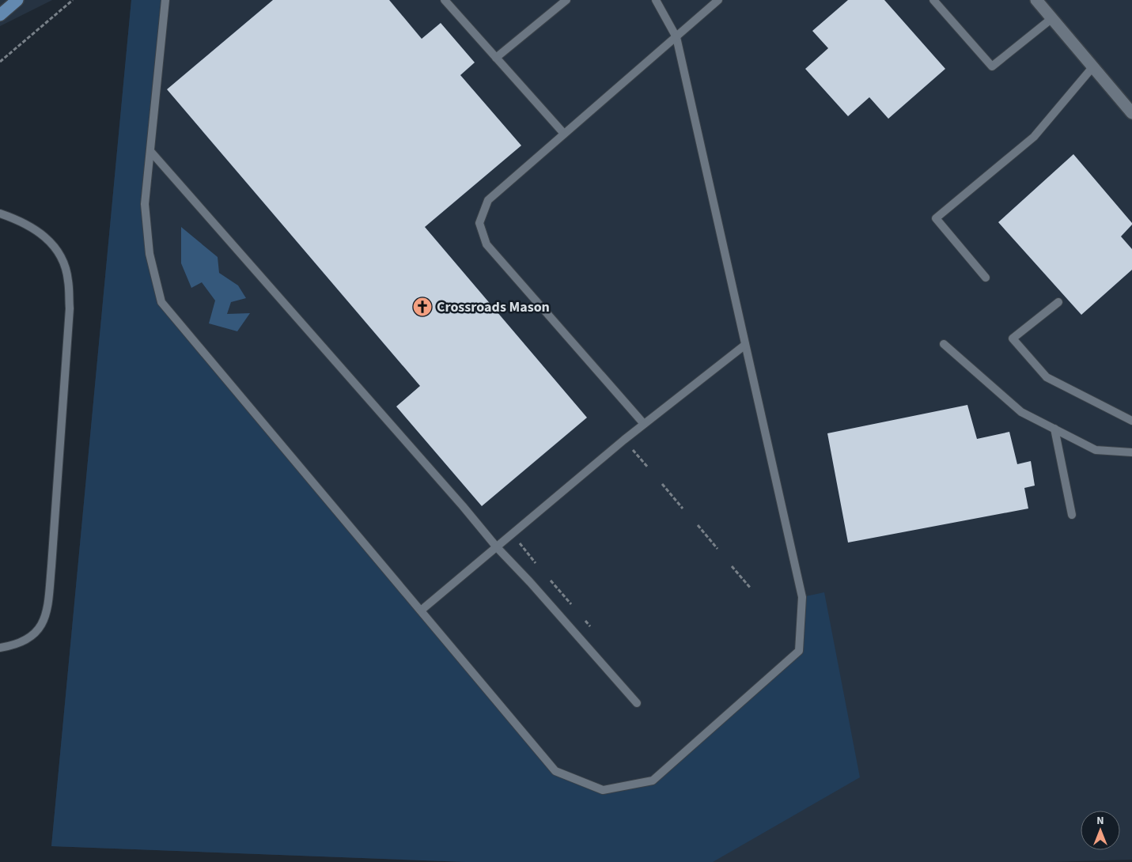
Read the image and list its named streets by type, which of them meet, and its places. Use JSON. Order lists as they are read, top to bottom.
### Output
{
  "places": {
    "church": ["Crossroads Mason"]
  },
  "north": "top"
}
